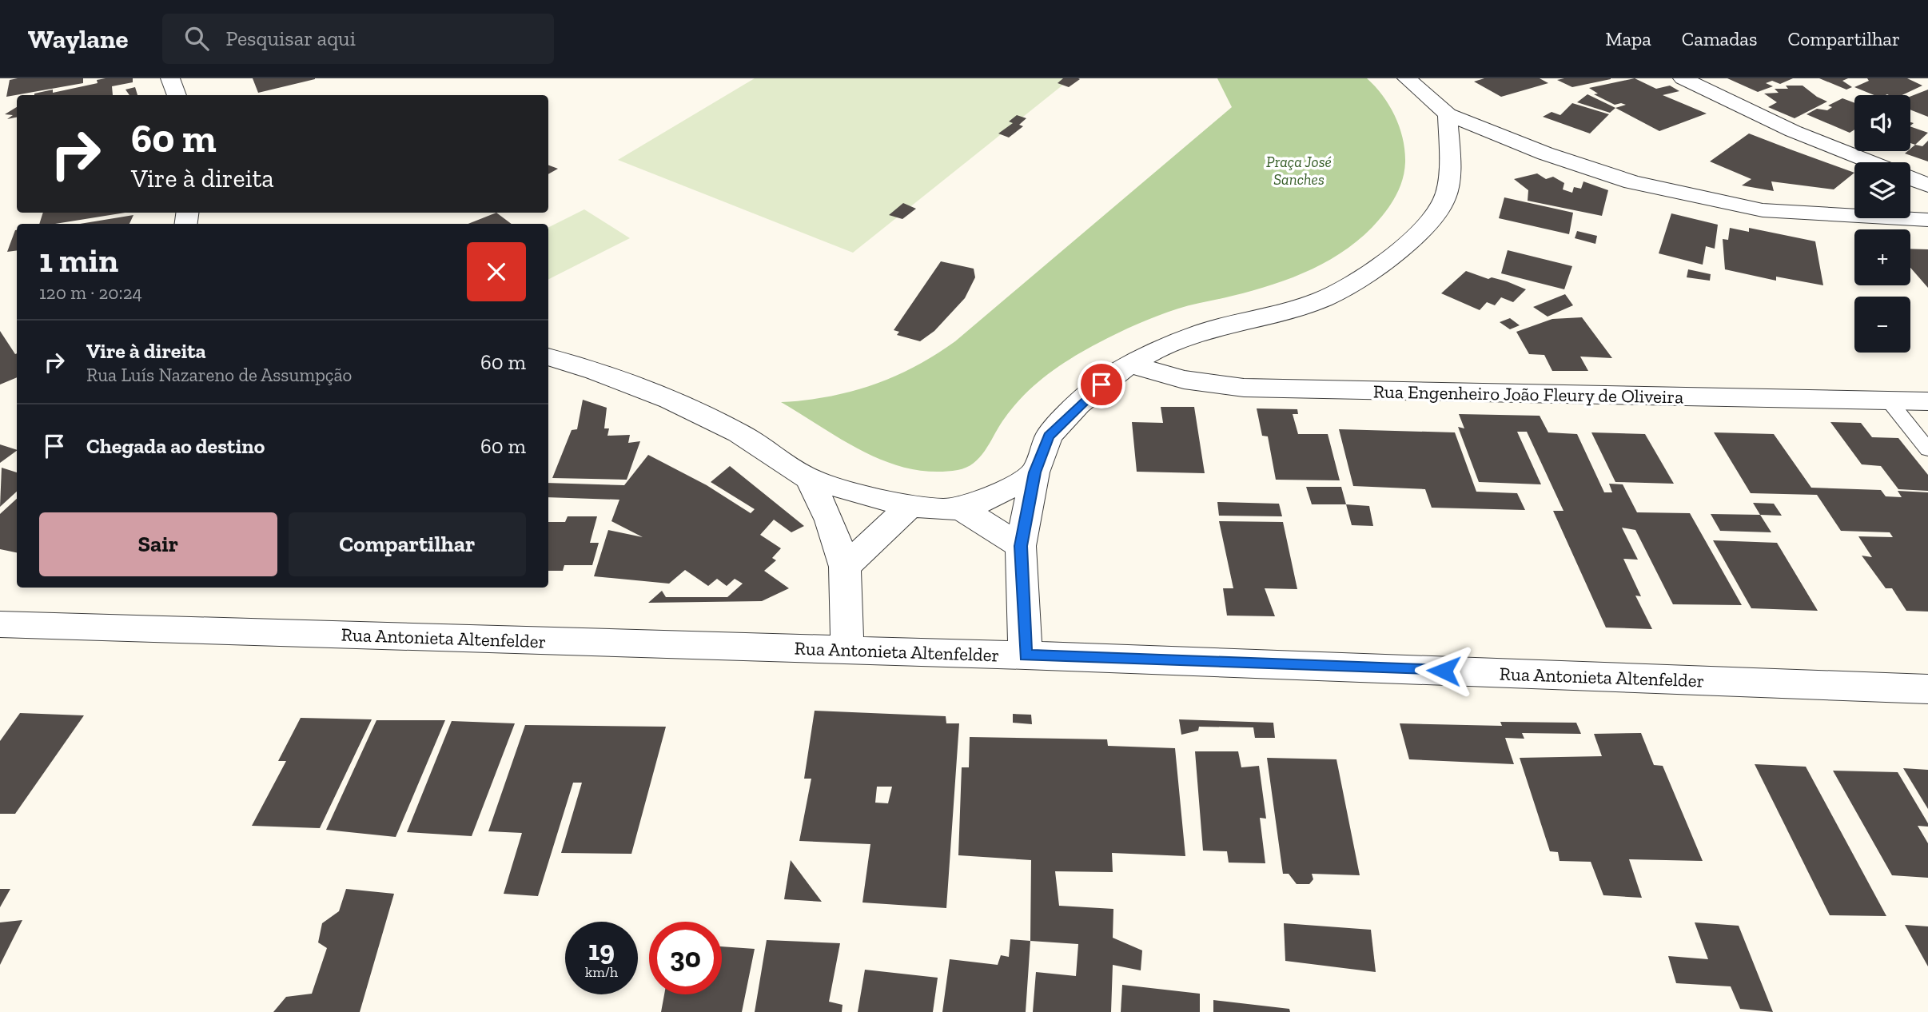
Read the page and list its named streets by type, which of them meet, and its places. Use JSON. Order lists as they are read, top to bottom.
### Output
{
  "streets": {
    "street": ["Rua Engenheiro João Fleury de Oliveira", "Rua Antonieta Altenfelder"]
  },
  "parks": ["Praça José Sanches"],
  "page": {
    "header": "Waylane",
    "search": "Pesquisar aqui",
    "nav": ["Mapa", "Camadas", "Compartilhar"],
    "map_buttons": ["+", "−"],
    "turn": ["60 m", "Vire à direita"],
    "heading": ["1 min", "120 m · 20:24"],
    "list": [
      {
        "name": "Vire à direita",
        "note": "Rua Luís Nazareno de Assumpção",
        "value": "60 m"
      },
      {
        "name": "Chegada ao destino",
        "value": "60 m"
      }
    ],
    "buttons": ["Sair", "Compartilhar"],
    "speed": "19 km/h",
    "limit": "30"
  }
}
